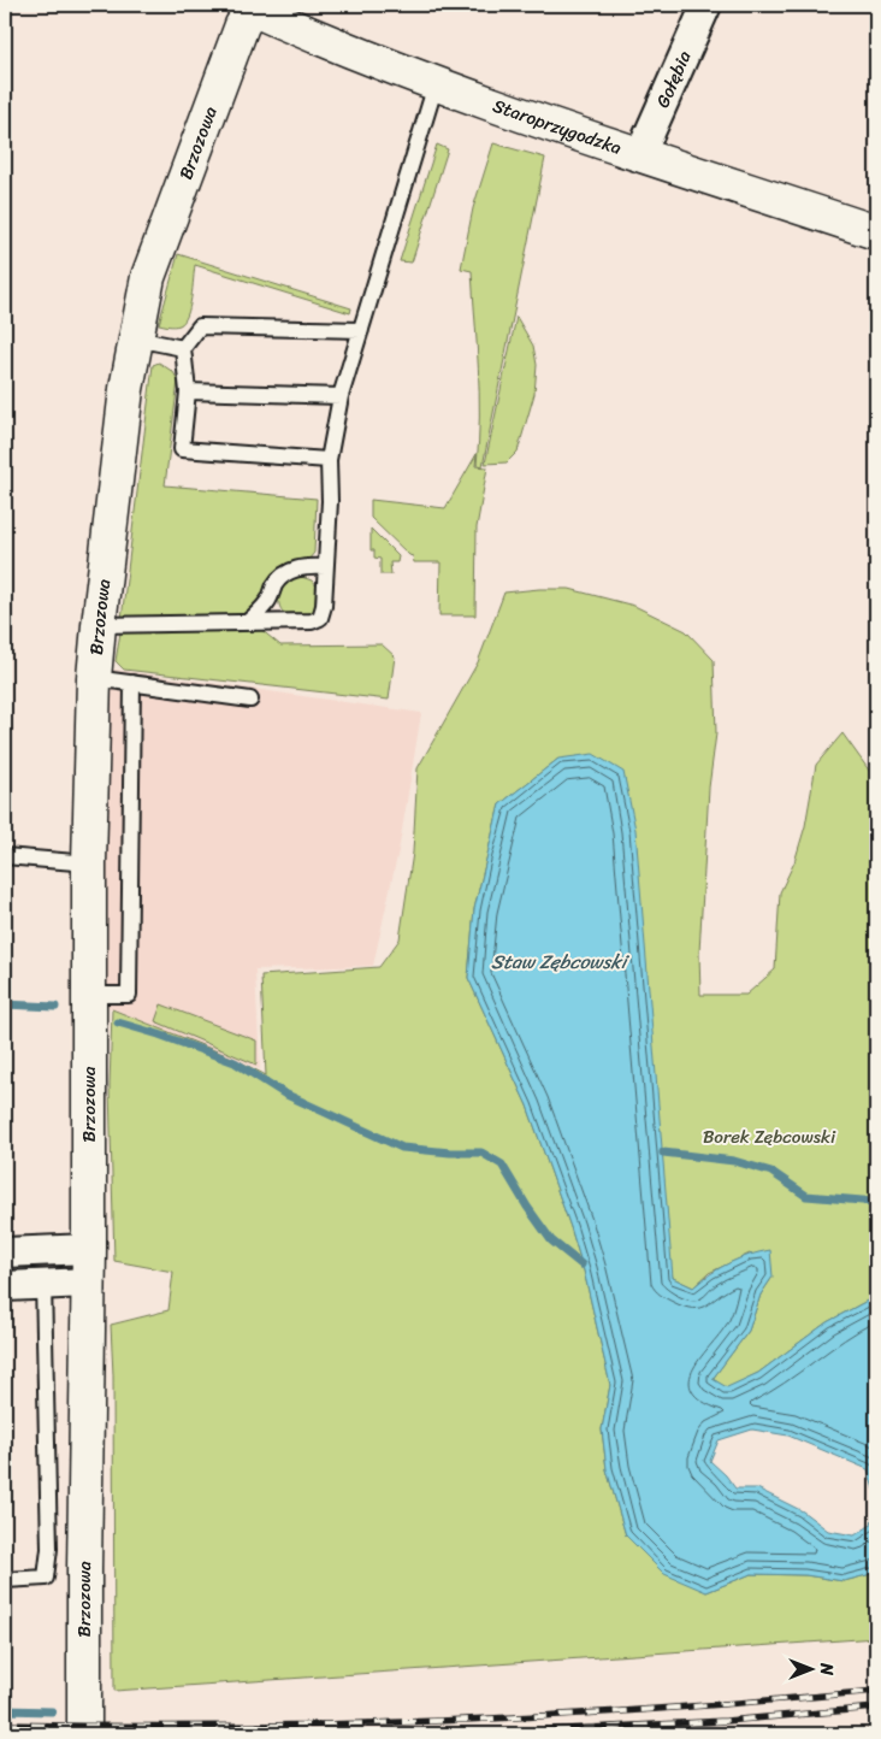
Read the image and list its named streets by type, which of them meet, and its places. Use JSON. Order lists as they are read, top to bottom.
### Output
{
  "streets": {
    "street": ["Gołębia", "Staroprzygodzka", "Brzozowa"]
  },
  "crossings": [
    ["Gołębia", "Staroprzygodzka"],
    ["Staroprzygodzka", "Brzozowa"]
  ],
  "water": ["Staw Zębcowski"],
  "parks": ["Borek Zębcowski"],
  "north": "right"
}
